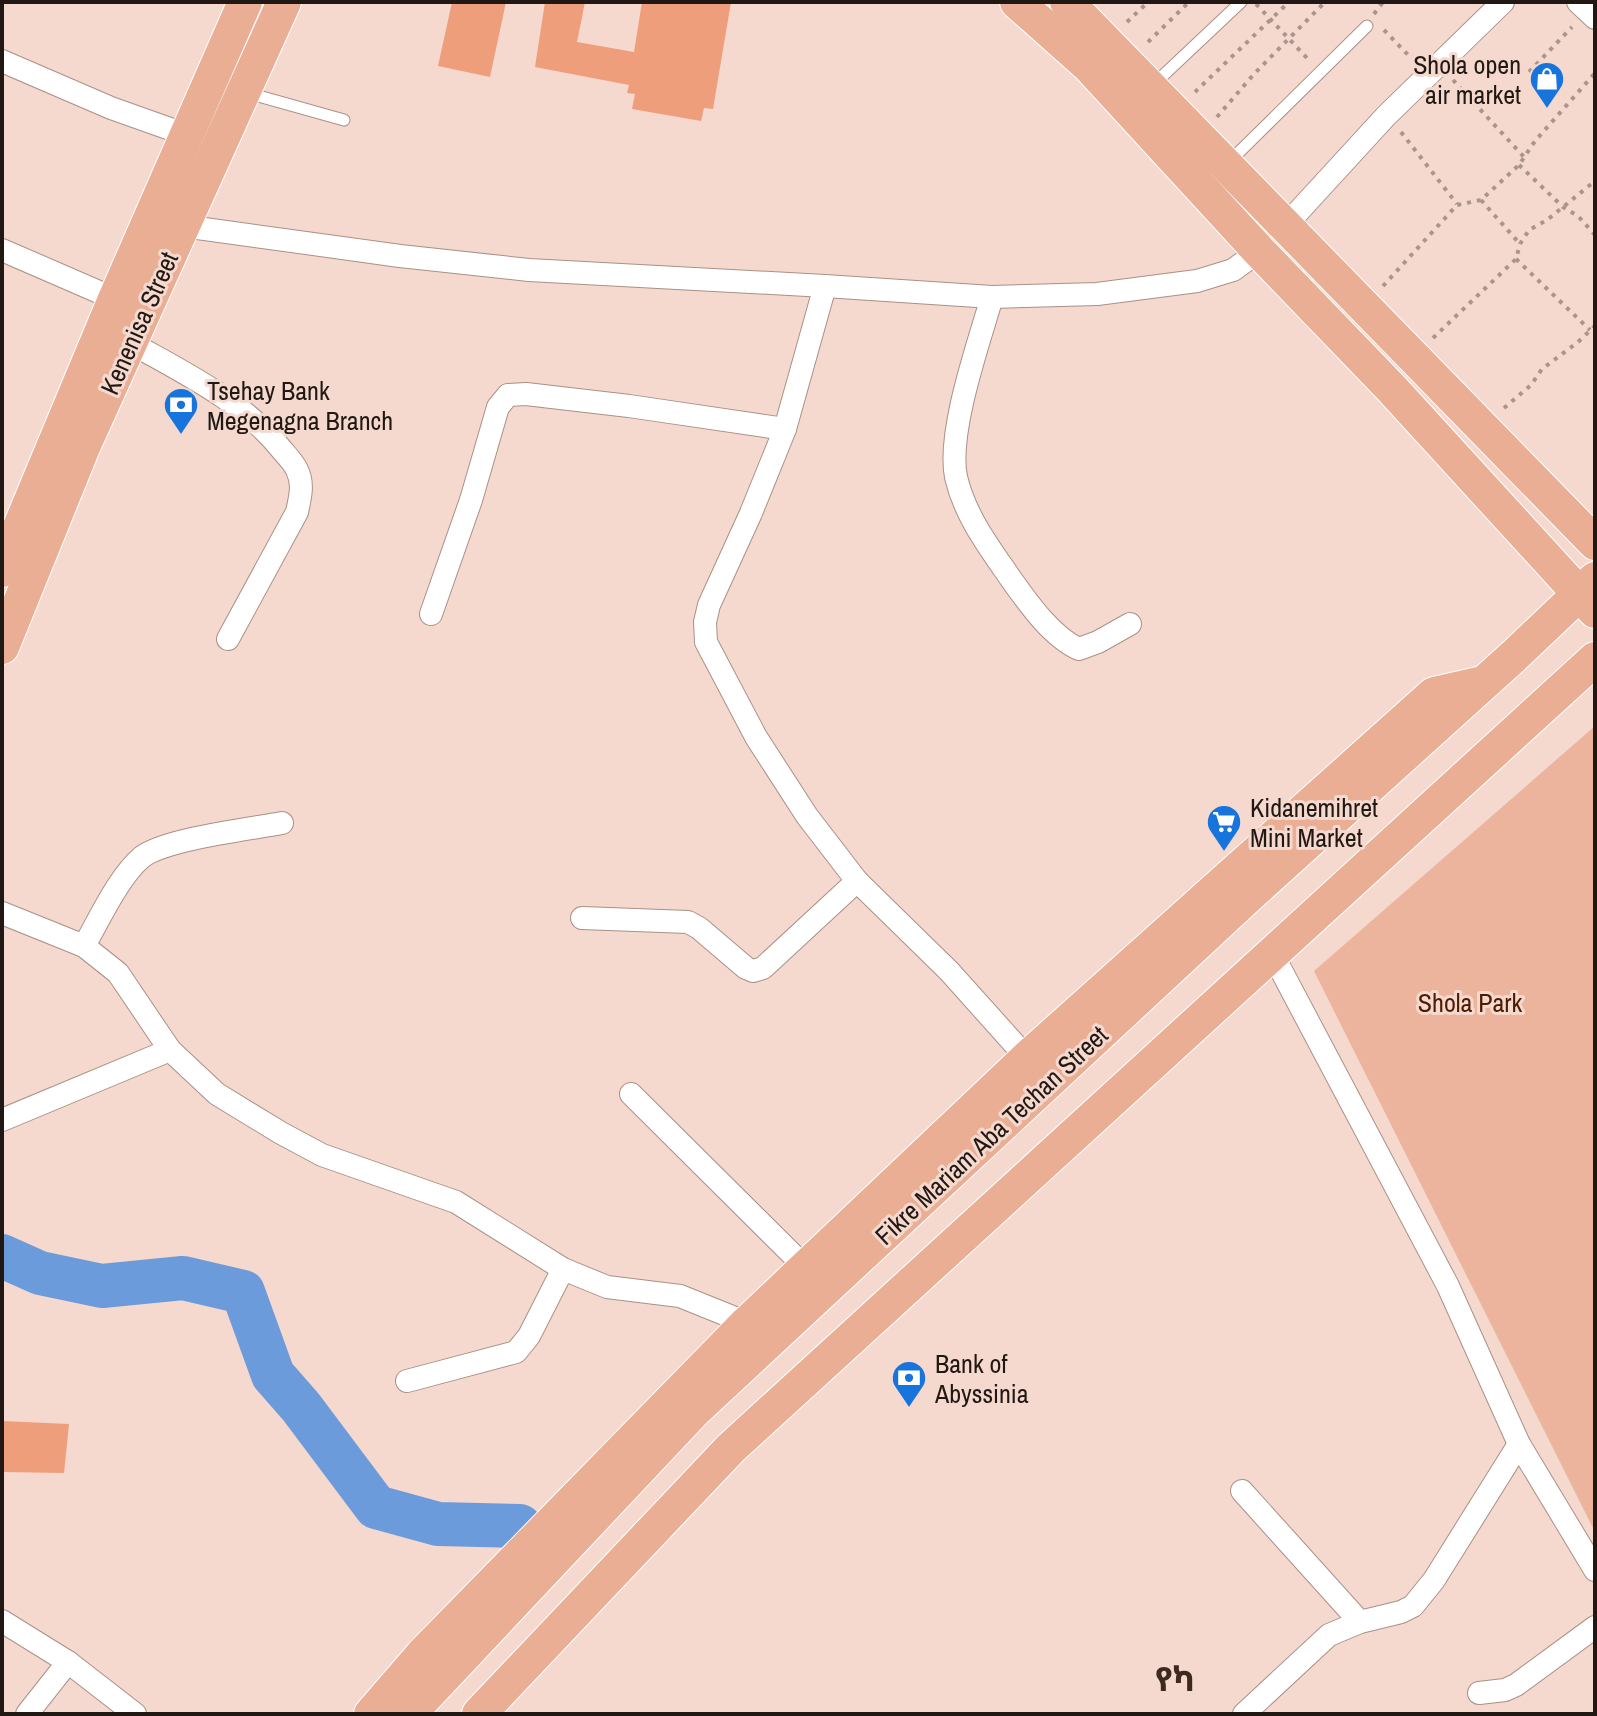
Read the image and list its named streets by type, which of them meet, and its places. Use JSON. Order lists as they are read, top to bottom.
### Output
{
  "streets": {
    "main road": ["Kenenisa Street", "Fikre Mariam Aba Techan Street"]
  },
  "districts": ["የካ"],
  "parks": ["Shola Park"],
  "places": {
    "shop": ["Shola open air market"],
    "bank": ["Tsehay Bank Megenagna Branch", "Bank of Abyssinia"],
    "supermarket": ["Kidanemihret Mini Market"]
  }
}
